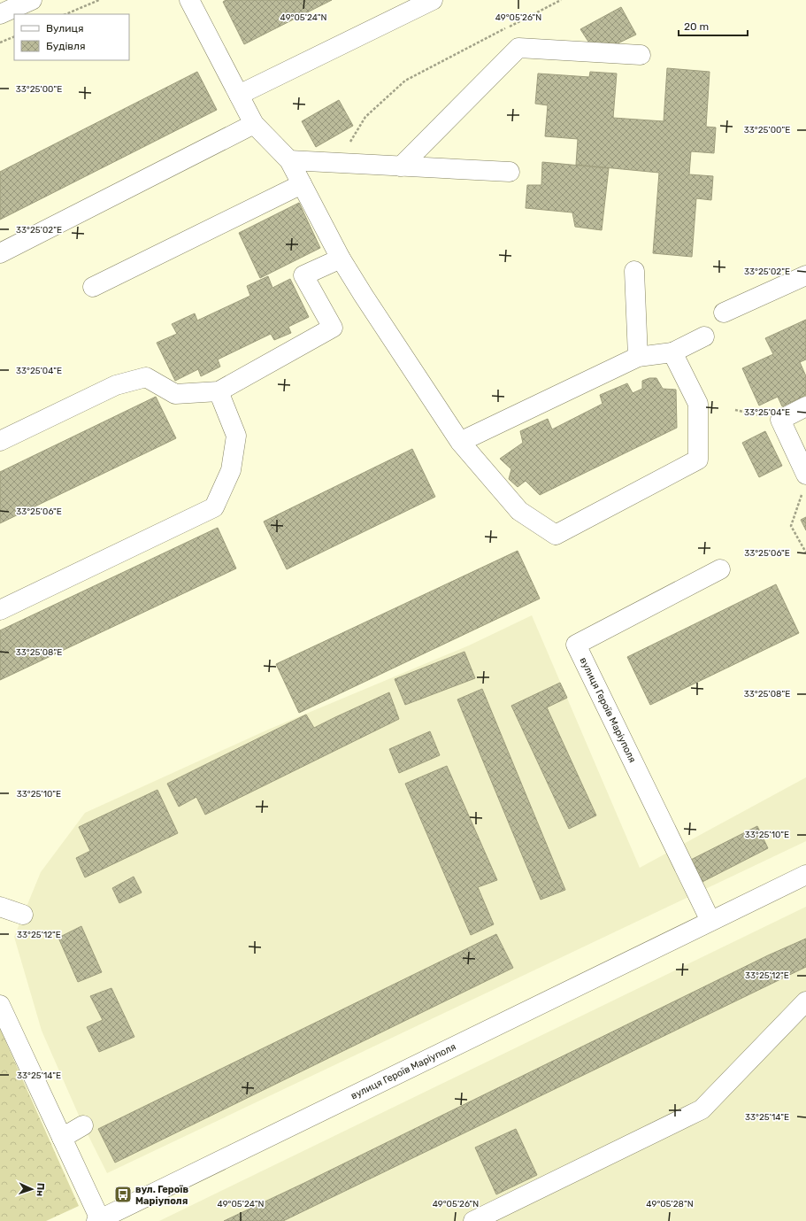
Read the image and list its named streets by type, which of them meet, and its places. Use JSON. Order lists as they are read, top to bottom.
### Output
{
  "streets": {
    "street": ["вулиця Героїв Маріуполя"]
  },
  "places": {
    "bus stop": ["вул. Героїв Маріуполя"]
  },
  "legend": ["Вулиця", "Будівля"],
  "scale_bar": "20 m",
  "north": "right",
  "coordinates": [
    "49°05'24\"N",
    "49°05'26\"N",
    "33°25'00\"E",
    "33°25'02\"E",
    "33°25'04\"E",
    "33°25'06\"E",
    "33°25'08\"E",
    "33°25'10\"E",
    "33°25'12\"E",
    "33°25'14\"E",
    "49°05'28\"N"
  ]
}
